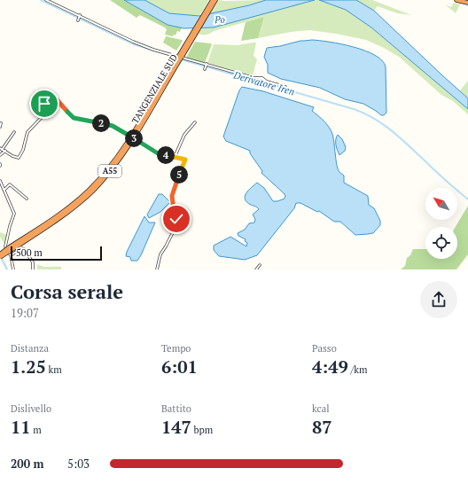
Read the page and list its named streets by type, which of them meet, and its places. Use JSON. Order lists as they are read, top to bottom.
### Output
{
  "streets": {
    "highway": ["TANGENZIALE SUD", "A55"]
  },
  "water": ["Po", "Derivatore Iren"],
  "scale_bar": "500 m",
  "north": "top left",
  "page": {
    "pins": [
      "2",
      "3",
      "4",
      "5"
    ],
    "scale": "500 m",
    "heading": ["Corsa serale", "19:07"],
    "stats": [
      ["Distanza", "1.25 km"],
      ["Tempo", "6:01"],
      ["Passo", "4:49 /km"],
      ["Dislivello", "11 m"],
      ["Battito", "147 bpm"],
      ["kcal", "87"]
    ],
    "list": [
      {
        "name": "200 m",
        "note": "5:03"
      }
    ]
  }
}
